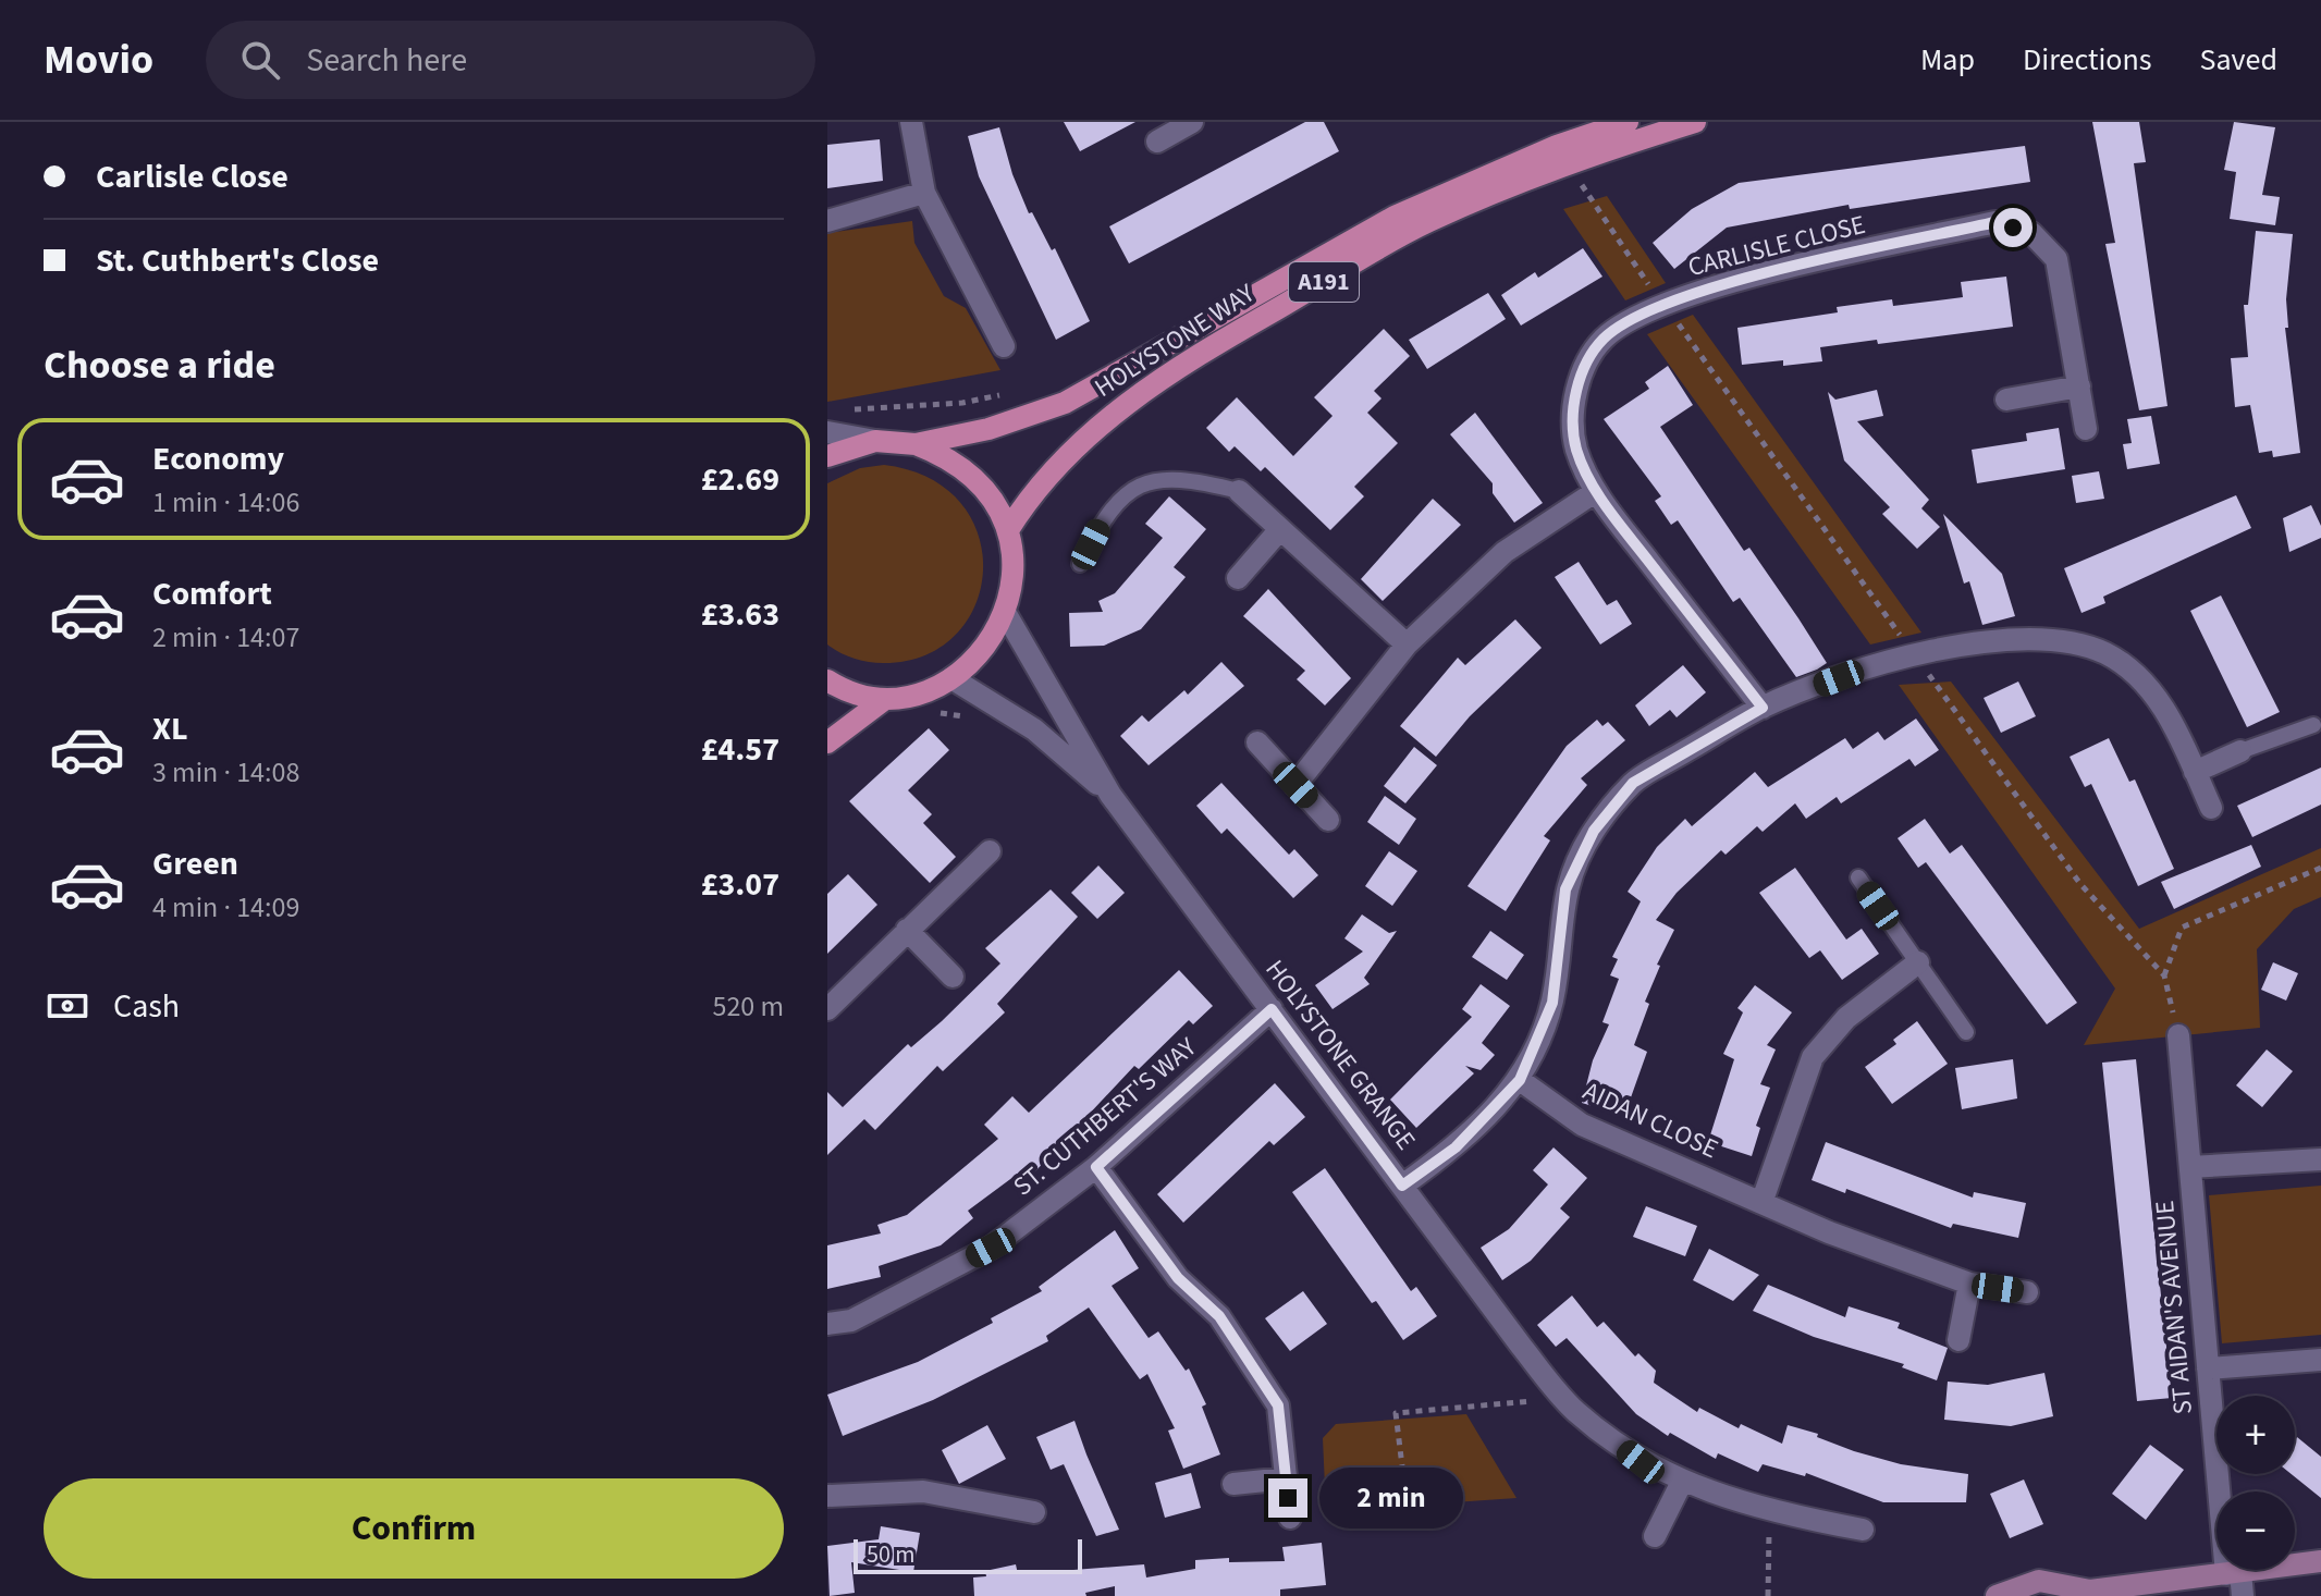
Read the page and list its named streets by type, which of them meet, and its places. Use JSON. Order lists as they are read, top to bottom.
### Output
{
  "streets": {
    "main road": ["A191", "HOLYSTONE WAY"],
    "street": [
      "CARLISLE CLOSE",
      "HOLYSTONE GRANGE",
      "ST. CUTHBERT'S WAY",
      "AIDAN CLOSE",
      "ST AIDAN'S AVENUE"
    ]
  },
  "crossings": [
    ["HOLYSTONE WAY", "HOLYSTONE GRANGE"],
    ["HOLYSTONE GRANGE", "ST. CUTHBERT'S WAY"]
  ],
  "scale_bar": "50 m",
  "page": {
    "header": "Movio",
    "search": "Search here",
    "nav": ["Map", "Directions", "Saved"],
    "banner": ["Carlisle Close", "St. Cuthbert's Close"],
    "heading": "Choose a ride",
    "list": [
      {
        "name": "Economy",
        "note": "1 min · 14:06",
        "value": "£2.69"
      },
      {
        "name": "Comfort",
        "note": "2 min · 14:07",
        "value": "£3.63"
      },
      {
        "name": "XL",
        "note": "3 min · 14:08",
        "value": "£4.57"
      },
      {
        "name": "Green",
        "note": "4 min · 14:09",
        "value": "£3.07"
      }
    ],
    "pay": ["Cash", "520 m"],
    "map_buttons": ["+", "−"],
    "buttons": "Confirm",
    "bubble": "2 min",
    "scale": "50 m"
  }
}
